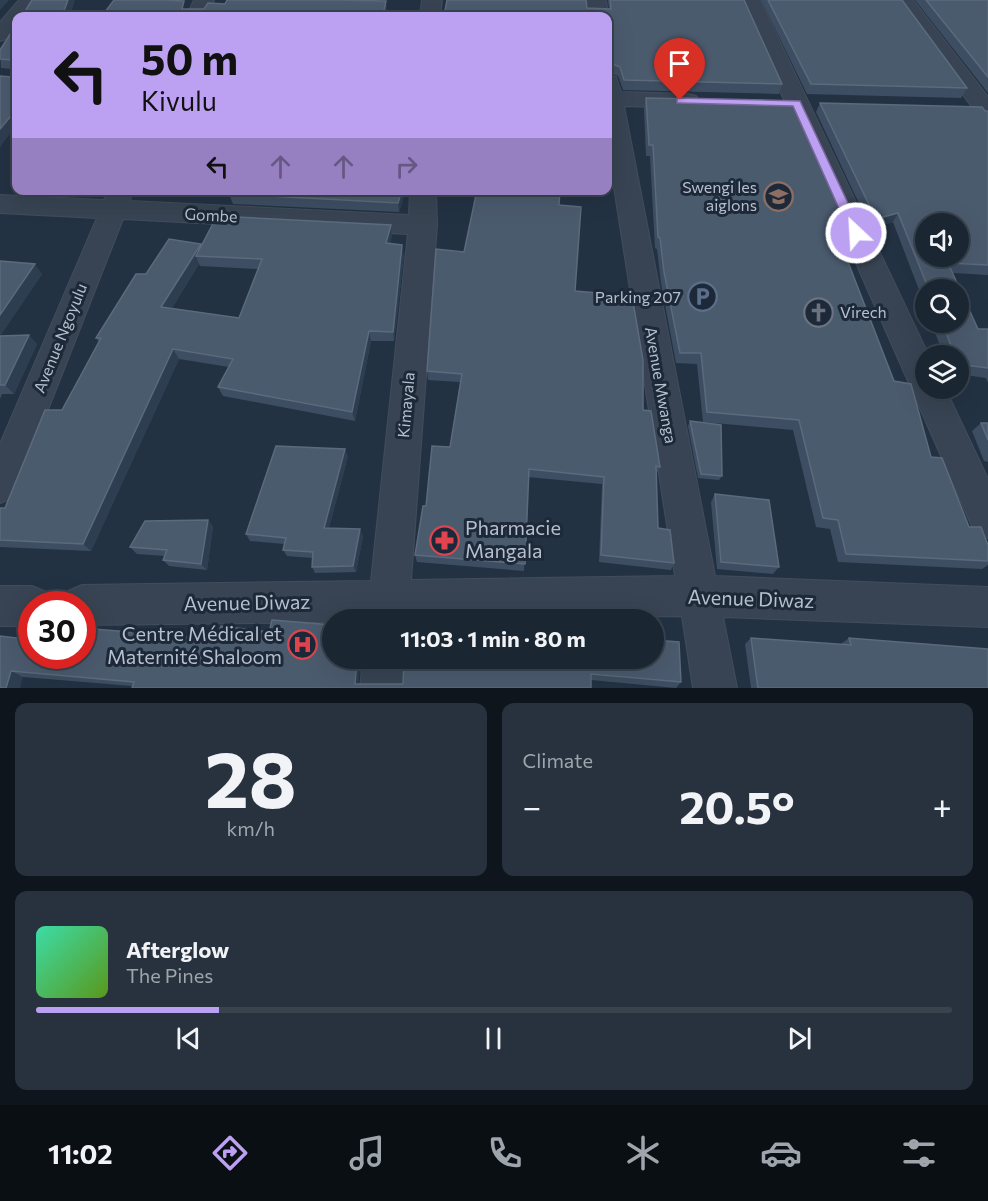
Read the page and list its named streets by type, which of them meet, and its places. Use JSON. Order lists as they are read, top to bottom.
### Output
{
  "streets": {
    "street": [
      "Gombe",
      "Avenue Ngoyulu",
      "Avenue Mwanga",
      "Kimayala",
      "Avenue Diwaz"
    ]
  },
  "crossings": [
    ["Gombe", "Avenue Ngoyulu"],
    ["Gombe", "Kimayala"],
    ["Avenue Mwanga", "Avenue Diwaz"]
  ],
  "places": {
    "school or university": ["Swengi les aiglons"],
    "parking": ["Parking 207"],
    "church": ["Virech"],
    "pharmacy": ["Pharmacie Mangala"],
    "hospital": ["Centre Médical et Maternité Shaloom"]
  },
  "page": {
    "turn": ["50 m", "Kivulu"],
    "limit": "30",
    "trip": "11:03 · 1 min · 80 m",
    "tile": [
      ["28", "km/h"],
      "Climate"
    ],
    "heat": ["−", "20.5°", "+"],
    "song": ["Afterglow", "The Pines"],
    "tabs": "11:02"
  }
}
